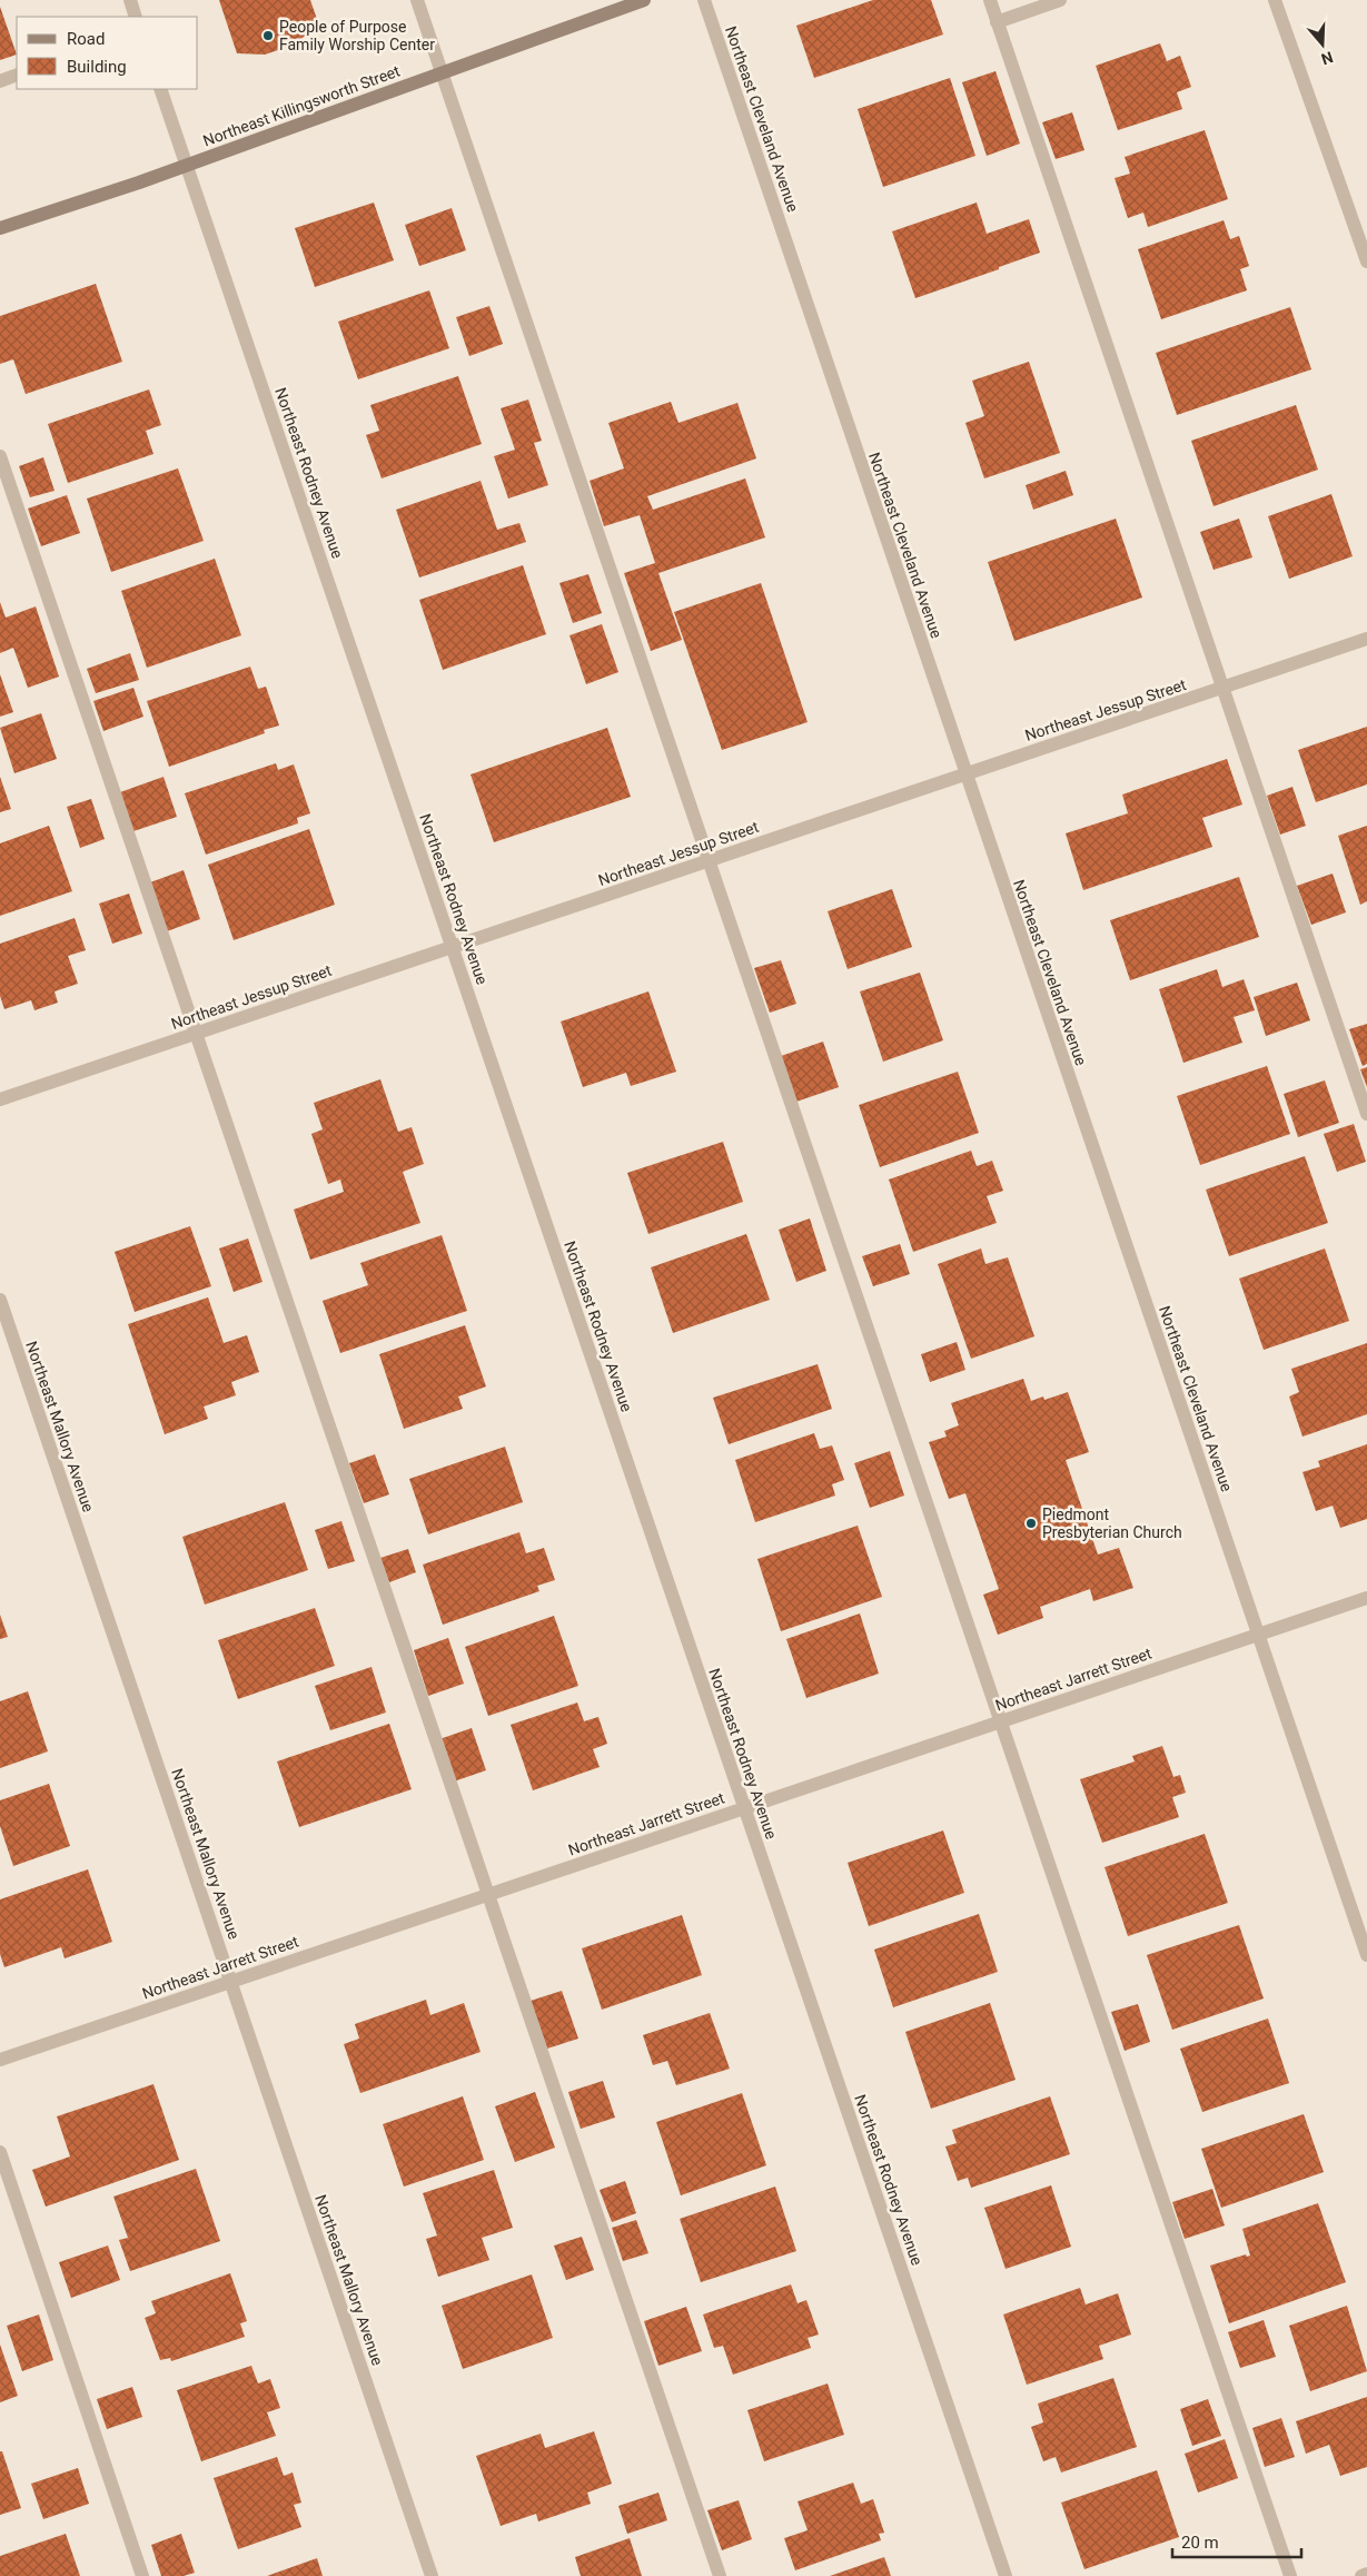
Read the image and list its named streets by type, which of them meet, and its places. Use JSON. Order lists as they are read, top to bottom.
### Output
{
  "streets": {
    "main road": ["Northeast Killingsworth Street"],
    "street": [
      "Northeast Cleveland Avenue",
      "Northeast Rodney Avenue",
      "Northeast Jessup Street",
      "Northeast Mallory Avenue",
      "Northeast Jarrett Street"
    ]
  },
  "crossings": [
    ["Northeast Killingsworth Street", "Northeast Rodney Avenue"],
    ["Northeast Cleveland Avenue", "Northeast Jessup Street"],
    ["Northeast Cleveland Avenue", "Northeast Jarrett Street"],
    ["Northeast Rodney Avenue", "Northeast Jessup Street"],
    ["Northeast Rodney Avenue", "Northeast Jarrett Street"],
    ["Northeast Mallory Avenue", "Northeast Jarrett Street"]
  ],
  "places": ["People of Purpose Family Worship Center", "Piedmont Presbyterian Church"],
  "legend": ["Road", "Building"],
  "scale_bar": "20 m",
  "north": "bottom"
}
